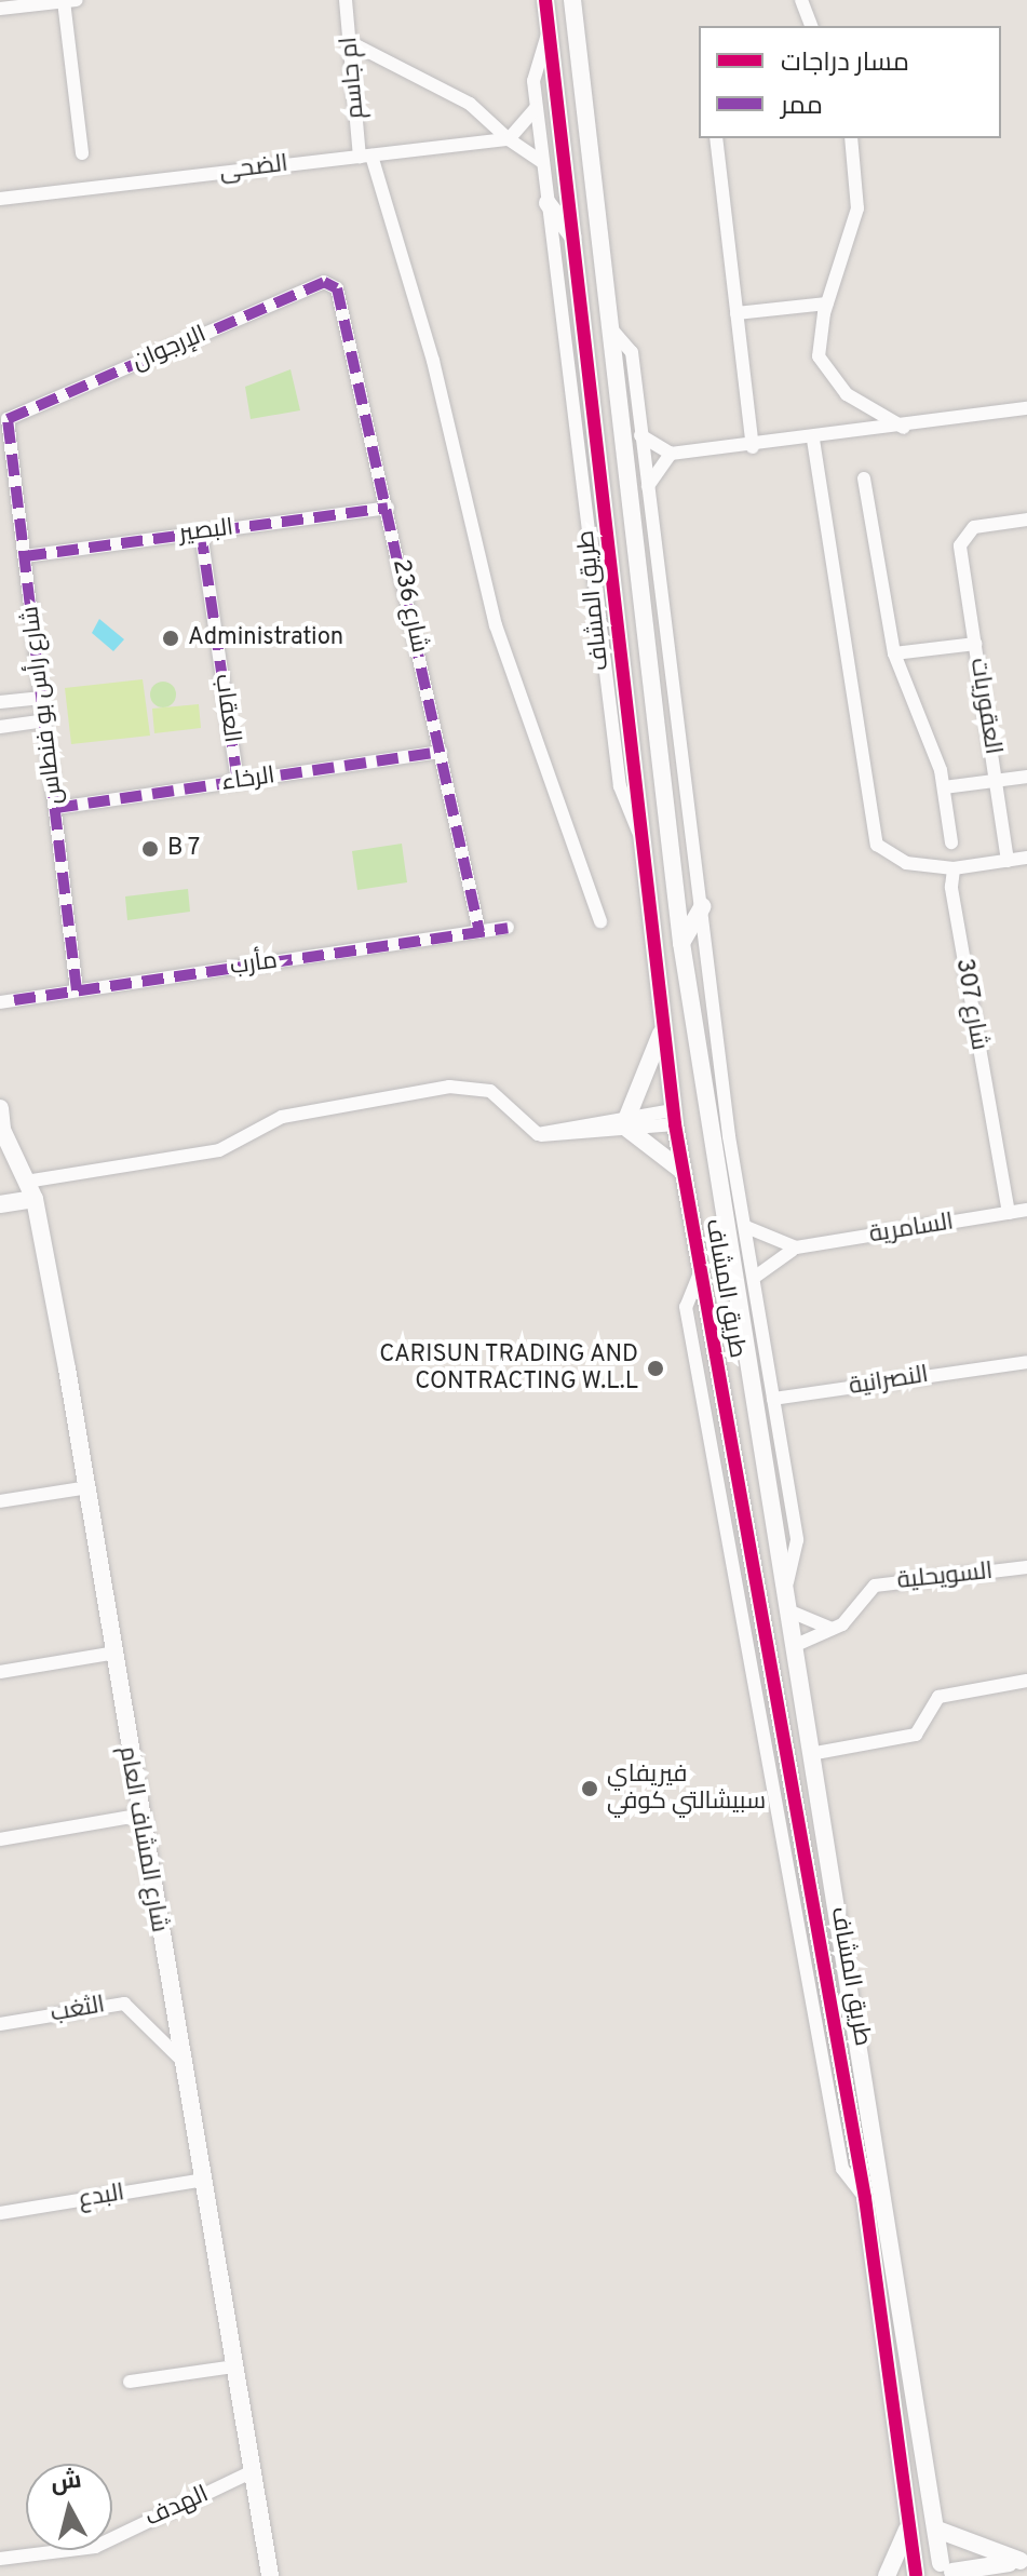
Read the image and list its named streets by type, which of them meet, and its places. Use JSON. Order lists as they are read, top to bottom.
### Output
{
  "streets": {
    "street": [
      "ام جاسم",
      "الضحى",
      "الإرجوان",
      "البصير",
      "طريق المشاف",
      "شارع 236",
      "شارع رأس بو فنطاس",
      "العقوريات",
      "العقاب",
      "الرخاء",
      "مأرب",
      "شارع 307",
      "السامرية",
      "النصرانية",
      "السويحلية",
      "شارع المشاف العام",
      "الثغب",
      "البدع",
      "الهدف"
    ]
  },
  "crossings": [
    ["ام جاسم", "الضحى"],
    ["الإرجوان", "شارع 236"],
    ["الإرجوان", "شارع رأس بو فنطاس"],
    ["البصير", "شارع 236"],
    ["البصير", "شارع رأس بو فنطاس"],
    ["البصير", "العقاب"],
    ["طريق المشاف", "السامرية"],
    ["طريق المشاف", "النصرانية"],
    ["طريق المشاف", "السويحلية"],
    ["شارع 236", "الرخاء"],
    ["شارع 236", "مأرب"],
    ["شارع رأس بو فنطاس", "الرخاء"],
    ["شارع رأس بو فنطاس", "مأرب"],
    ["العقاب", "الرخاء"],
    ["شارع 307", "السامرية"],
    ["شارع المشاف العام", "الثغب"],
    ["شارع المشاف العام", "البدع"],
    ["شارع المشاف العام", "الهدف"]
  ],
  "places": [
    "Administration",
    "B 7",
    "CARISUN TRADING AND CONTRACTING W.L.L",
    "فيريفاي سبيشالتي كوفي"
  ],
  "legend": ["مسار دراجات", "ممر"],
  "north": "top"
}
